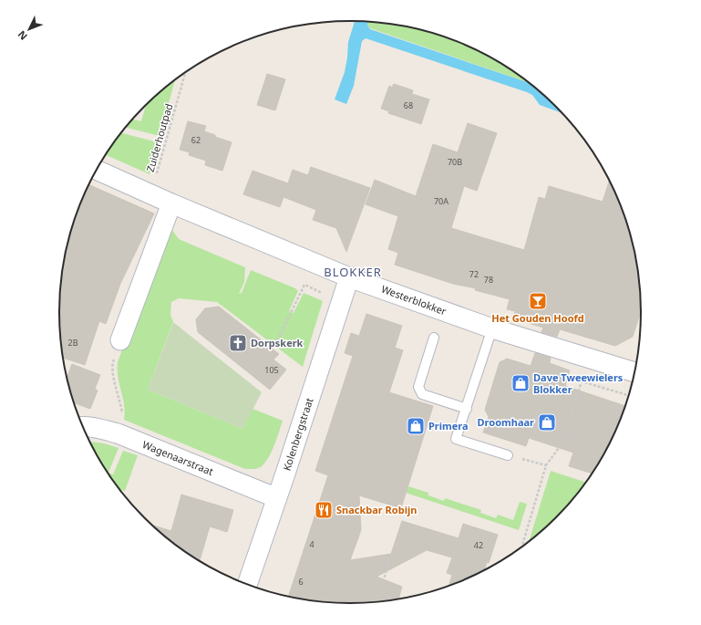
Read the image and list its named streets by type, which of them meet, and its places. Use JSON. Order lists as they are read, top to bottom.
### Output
{
  "streets": {
    "street": ["Westerblokker", "Kolenbergstraat", "Wagenaarstraat"],
    "path": ["Zuiderhoutpad"]
  },
  "crossings": [
    ["Zuiderhoutpad", "Westerblokker"],
    ["Westerblokker", "Kolenbergstraat"],
    ["Kolenbergstraat", "Wagenaarstraat"]
  ],
  "districts": ["BLOKKER"],
  "places": {
    "bar": ["Het Gouden Hoofd"],
    "church": ["Dorpskerk"],
    "shop": ["Dave Tweewielers Blokker", "Droomhaar", "Primera"],
    "restaurant": ["Snackbar Robijn"]
  },
  "house_numbers": [
    "68",
    "62",
    "70B",
    "70A",
    "72",
    "78",
    "2B",
    "105",
    "4",
    "42",
    "6"
  ],
  "north": "bottom left"
}
